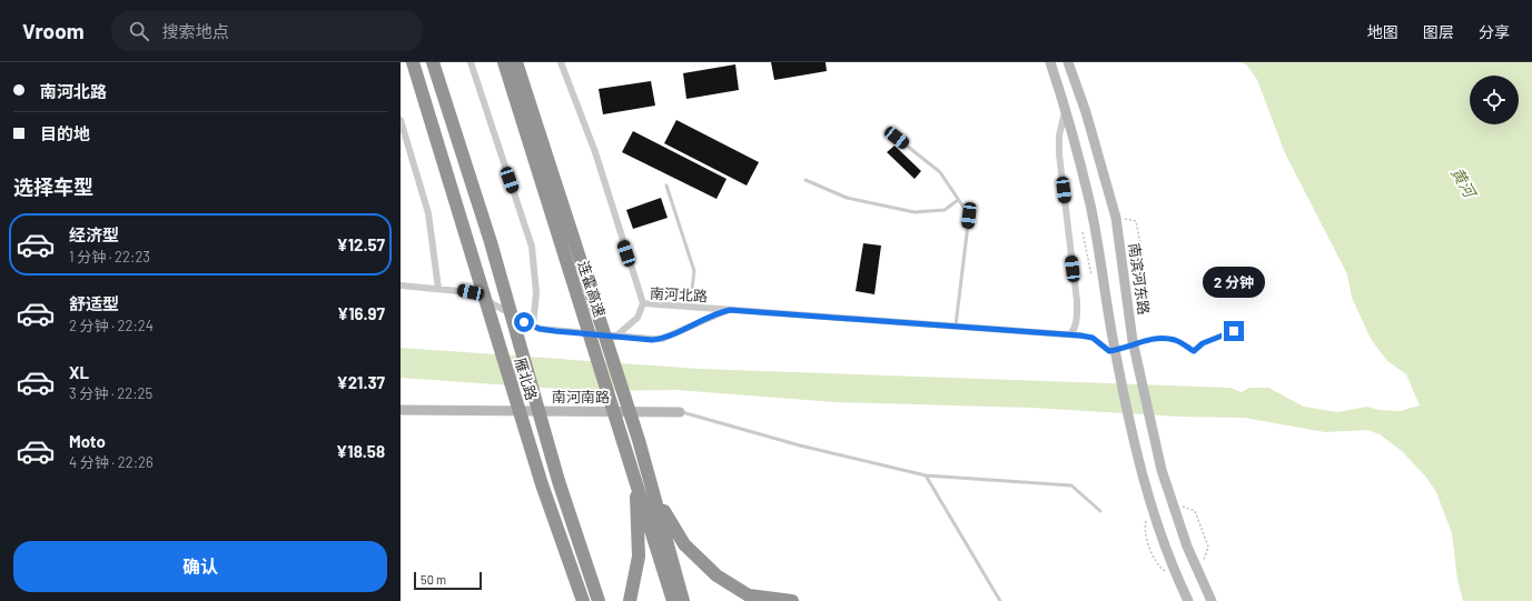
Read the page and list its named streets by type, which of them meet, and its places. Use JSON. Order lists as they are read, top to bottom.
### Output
{
  "streets": {
    "highway": ["连霍高速", "雁北路"],
    "main road": ["南滨河东路", "南河南路"],
    "street": ["南河北路"]
  },
  "water": ["黄河"],
  "scale_bar": "50 m",
  "page": {
    "header": "Vroom",
    "search": "搜索地点",
    "nav": ["地图", "图层", "分享"],
    "banner": ["南河北路", "目的地"],
    "heading": "选择车型",
    "list": [
      {
        "name": "经济型",
        "note": "1 分钟 · 22:23",
        "value": "¥12.57"
      },
      {
        "name": "舒适型",
        "note": "2 分钟 · 22:24",
        "value": "¥16.97"
      },
      {
        "name": "XL",
        "note": "3 分钟 · 22:25",
        "value": "¥21.37"
      },
      {
        "name": "Moto",
        "note": "4 分钟 · 22:26",
        "value": "¥18.58"
      }
    ],
    "bubble": "2 分钟",
    "buttons": "确认",
    "scale": "50 m"
  }
}
